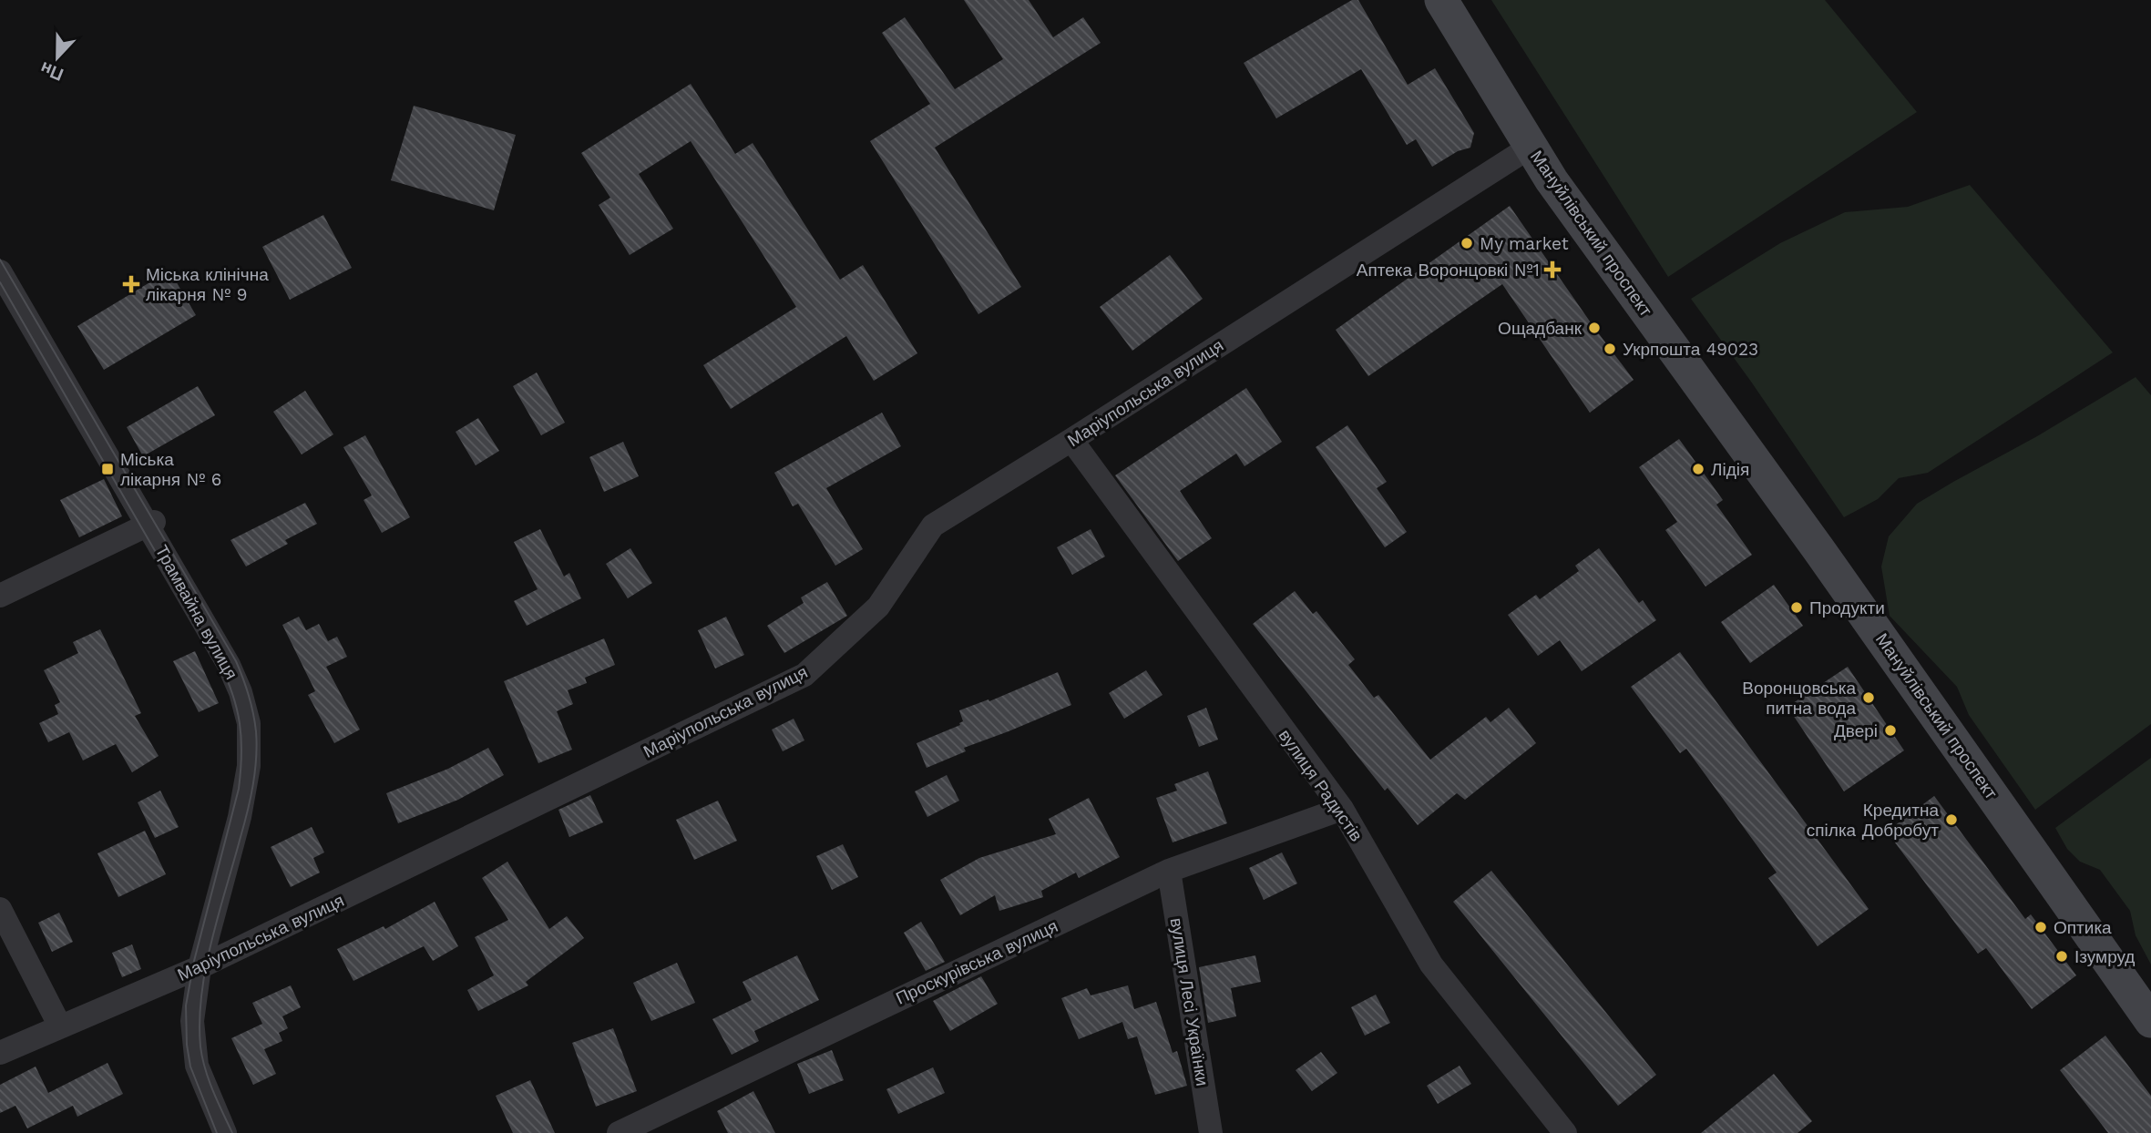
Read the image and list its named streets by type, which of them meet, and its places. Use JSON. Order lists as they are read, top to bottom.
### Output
{
  "streets": {
    "main road": ["Мануйлівський проспект"],
    "street": [
      "Маріупольська вулиця",
      "Трамвайна вулиця",
      "вулиця Радистів",
      "Проскурівська вулиця",
      "вулиця Лесі Українки"
    ]
  },
  "crossings": [
    ["Мануйлівський проспект", "Маріупольська вулиця"],
    ["Маріупольська вулиця", "Трамвайна вулиця"],
    ["Маріупольська вулиця", "вулиця Радистів"],
    ["вулиця Радистів", "Проскурівська вулиця"],
    ["Проскурівська вулиця", "вулиця Лесі Українки"]
  ],
  "places": {
    "other": [
      "My market",
      "Ощадбанк",
      "Укрпошта 49023",
      "Лідія",
      "Продукти",
      "Воронцовська питна вода",
      "Двері",
      "Кредитна спілка Добробут",
      "Оптика",
      "Ізумруд"
    ],
    "health": ["Аптека Воронцовкі №1", "Міська клінічна лікарня № 9"],
    "transit": ["Міська лікарня № 6"]
  },
  "north": "bottom"
}
